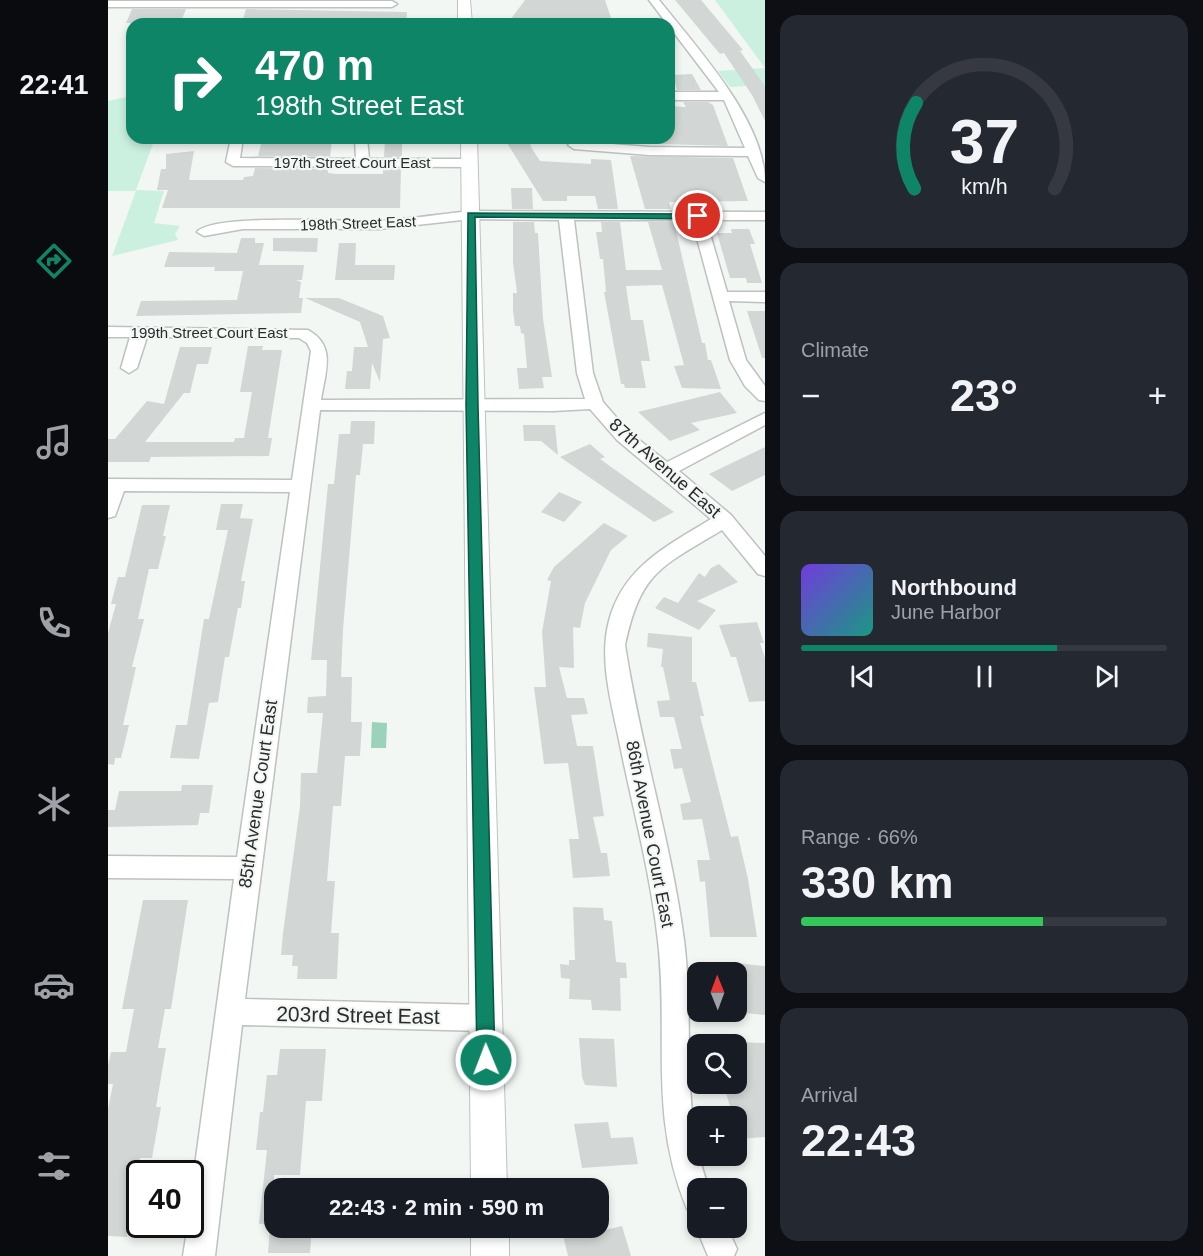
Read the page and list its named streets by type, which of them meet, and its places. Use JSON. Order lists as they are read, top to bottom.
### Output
{
  "streets": {
    "street": [
      "197th Street Court East",
      "198th Street East",
      "199th Street Court East",
      "87th Avenue East",
      "85th Avenue Court East",
      "86th Avenue Court East",
      "203rd Street East"
    ]
  },
  "crossings": [
    ["198th Street East", "87th Avenue East"],
    ["199th Street Court East", "85th Avenue Court East"],
    ["87th Avenue East", "86th Avenue Court East"],
    ["85th Avenue Court East", "203rd Street East"]
  ],
  "north": "top",
  "page": {
    "tabs": "22:41",
    "turn": ["470 m", "198th Street East"],
    "tile": [
      "Climate",
      ["Range · 66%", "330 km"],
      ["Arrival", "22:43"]
    ],
    "heat": ["−", "23°", "+"],
    "song": ["Northbound", "June Harbor"],
    "map_buttons": ["+", "−"],
    "limit": "40",
    "trip": "22:43 · 2 min · 590 m",
    "gauge": ["37", "km/h"]
  }
}
